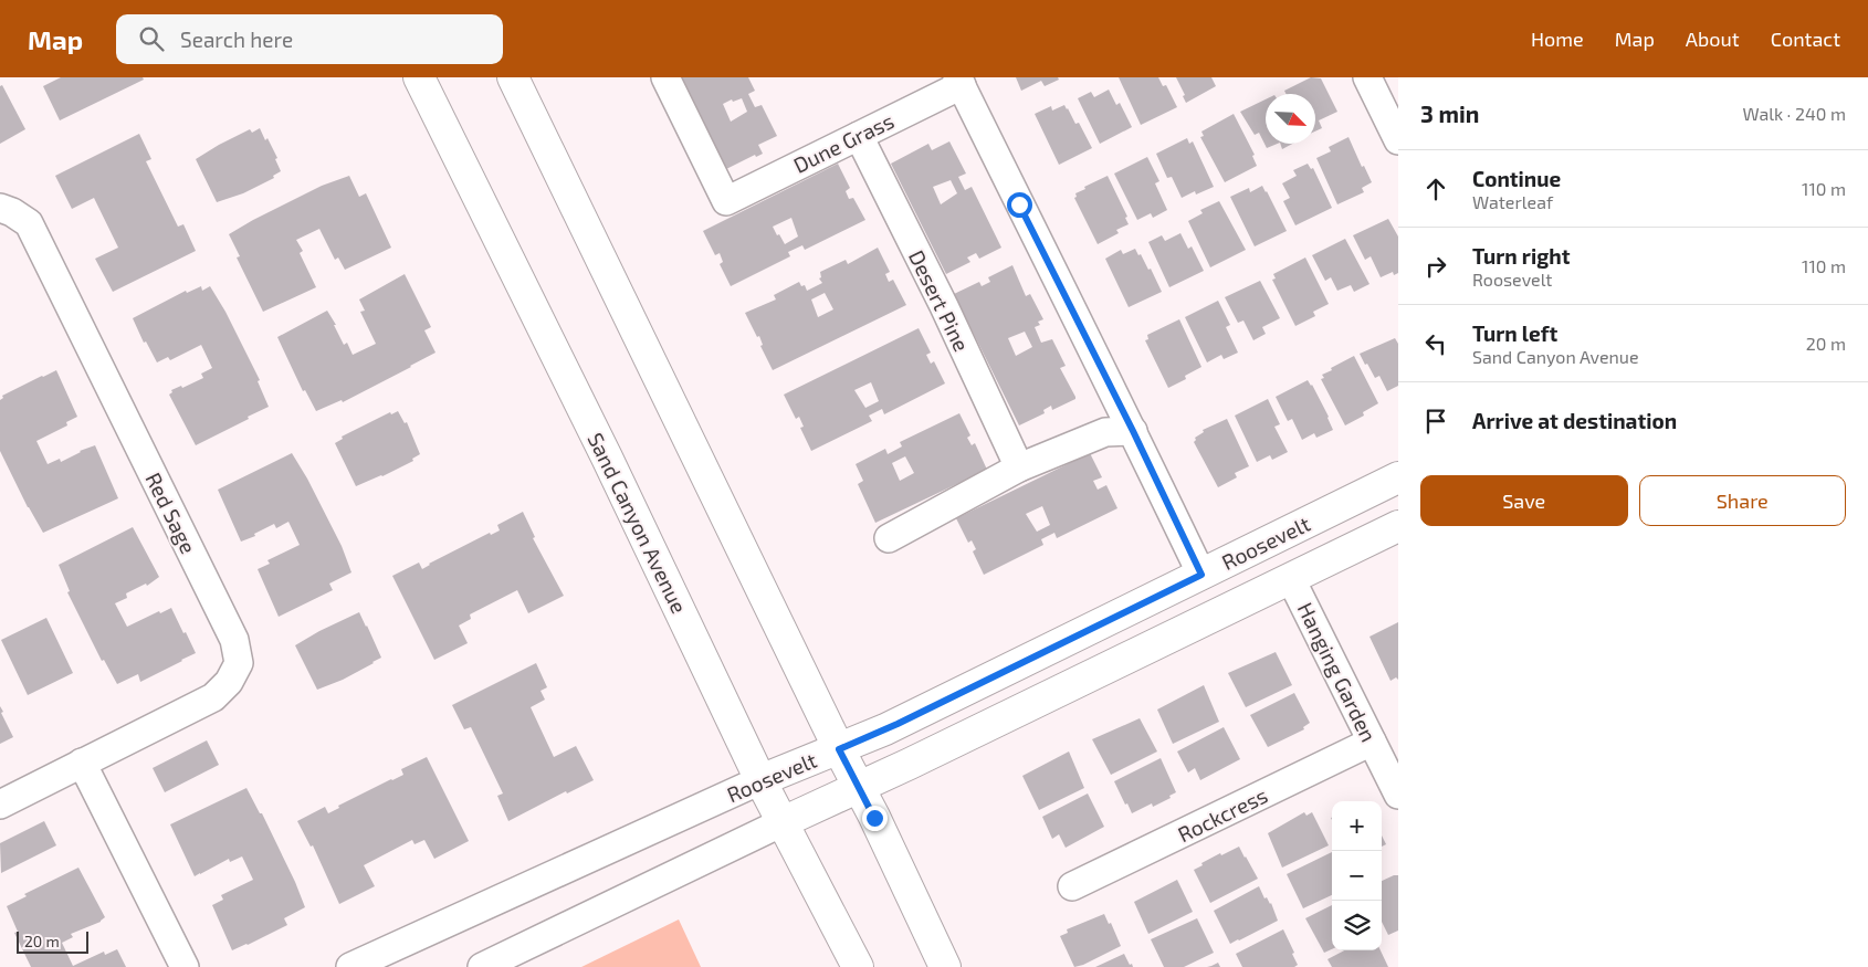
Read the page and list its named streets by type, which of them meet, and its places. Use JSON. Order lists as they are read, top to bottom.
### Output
{
  "streets": {
    "main road": ["Sand Canyon Avenue", "Roosevelt"],
    "street": [
      "Dune Grass",
      "Desert Pine",
      "Red Sage",
      "Hanging Garden",
      "Rockcress"
    ]
  },
  "crossings": [
    ["Dune Grass", "Desert Pine"],
    ["Sand Canyon Avenue", "Roosevelt"],
    ["Roosevelt", "Hanging Garden"],
    ["Hanging Garden", "Rockcress"]
  ],
  "scale_bar": "20 m",
  "north": "bottom right",
  "page": {
    "header": "Map",
    "search": "Search here",
    "nav": [
      "Home",
      "Map",
      "About",
      "Contact"
    ],
    "heading": ["3 min", "Walk · 240 m"],
    "list": [
      ["Continue", "Waterleaf", "110 m"],
      ["Turn right", "Roosevelt", "110 m"],
      ["Turn left", "Sand Canyon Avenue", "20 m"],
      "Arrive at destination"
    ],
    "buttons": ["Save", "Share"],
    "map_buttons": ["+", "−"],
    "scale": "20 m"
  }
}
